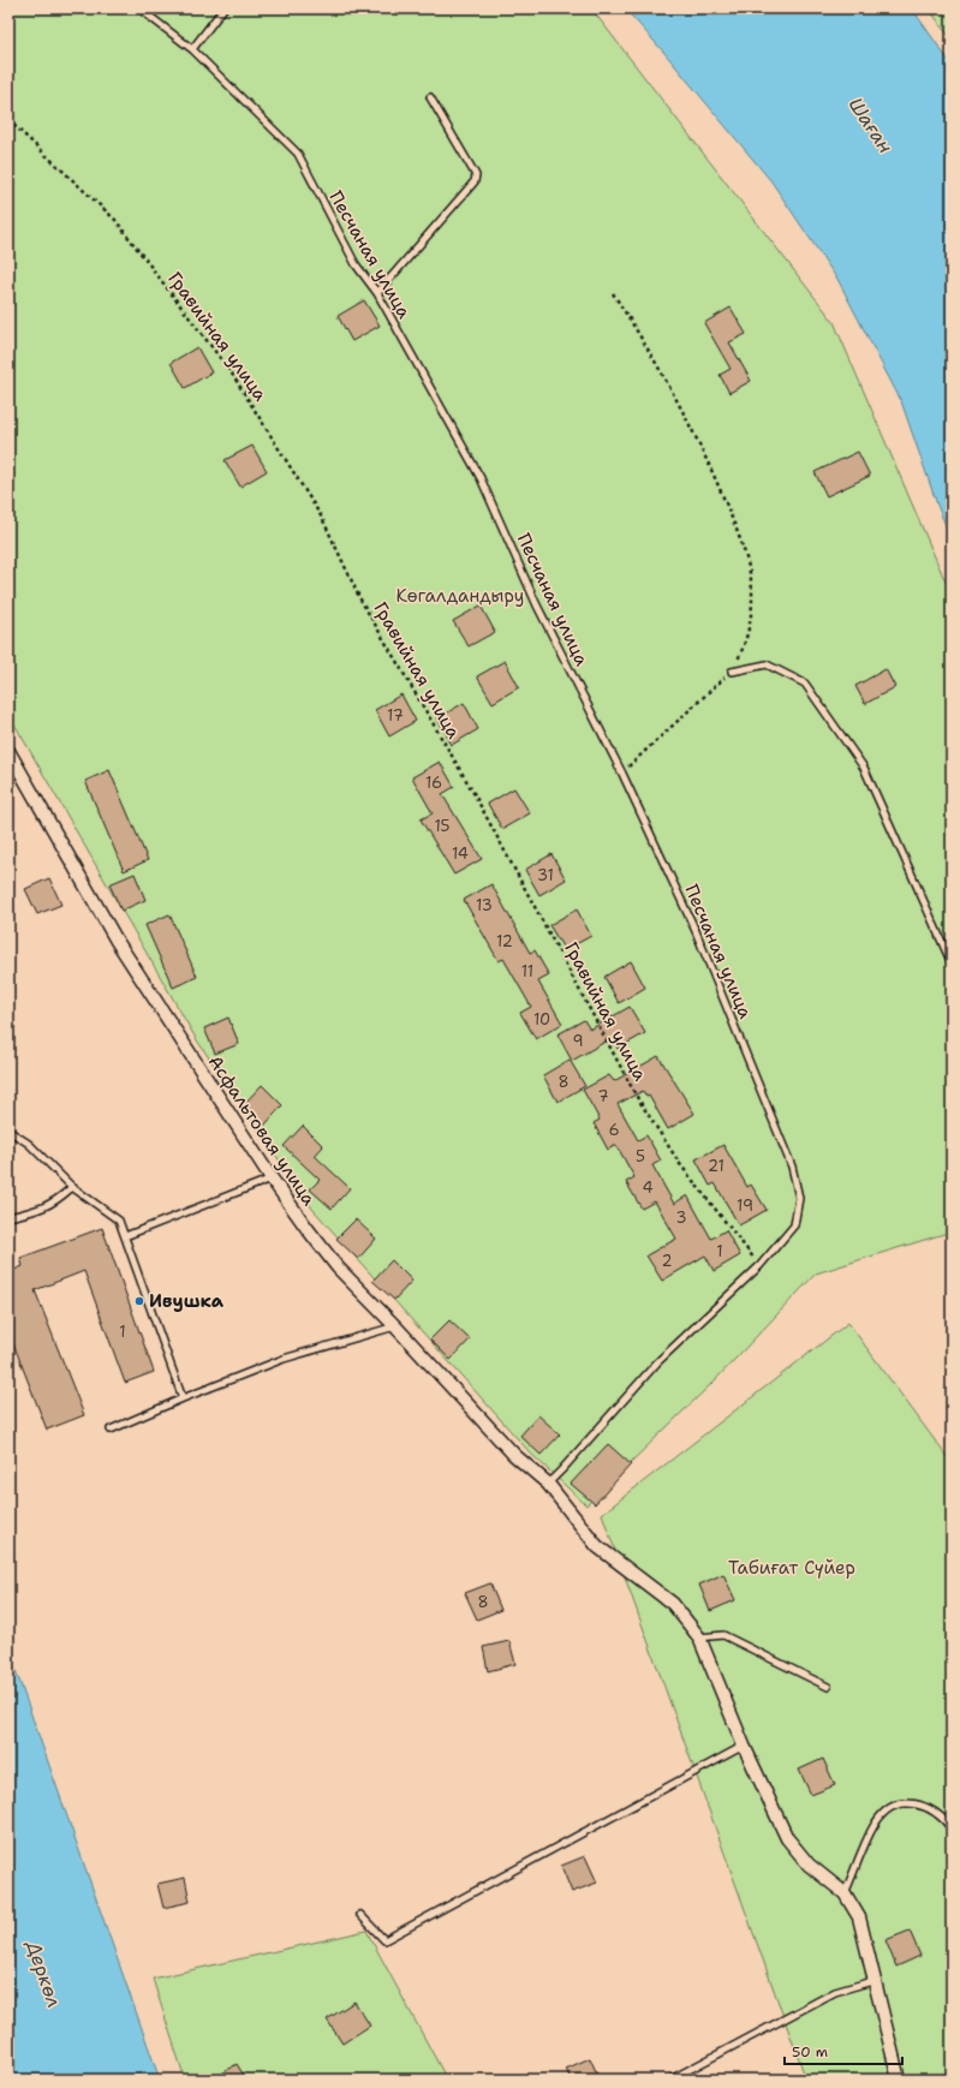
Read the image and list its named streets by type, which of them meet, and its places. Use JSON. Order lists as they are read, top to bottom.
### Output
{
  "streets": {
    "street": ["Асфальтовая улица"],
    "lane": ["Песчаная улица"],
    "path": ["Гравийная улица"]
  },
  "crossings": [
    ["Песчаная улица", "Гравийная улица"],
    ["Песчаная улица", "Асфальтовая улица"]
  ],
  "water": ["Шаған", "Деркөл"],
  "parks": ["Көгалдандыру", "Табиғат Сүйер"],
  "places": ["Ивушка"],
  "house_numbers": [
    "17",
    "16",
    "15",
    "14",
    "31",
    "13",
    "12",
    "11",
    "10",
    "9",
    "8",
    "7",
    "6",
    "5",
    "21",
    "4",
    "19",
    "3",
    "1",
    "2",
    "1",
    "8"
  ],
  "scale_bar": "50 m"
}
